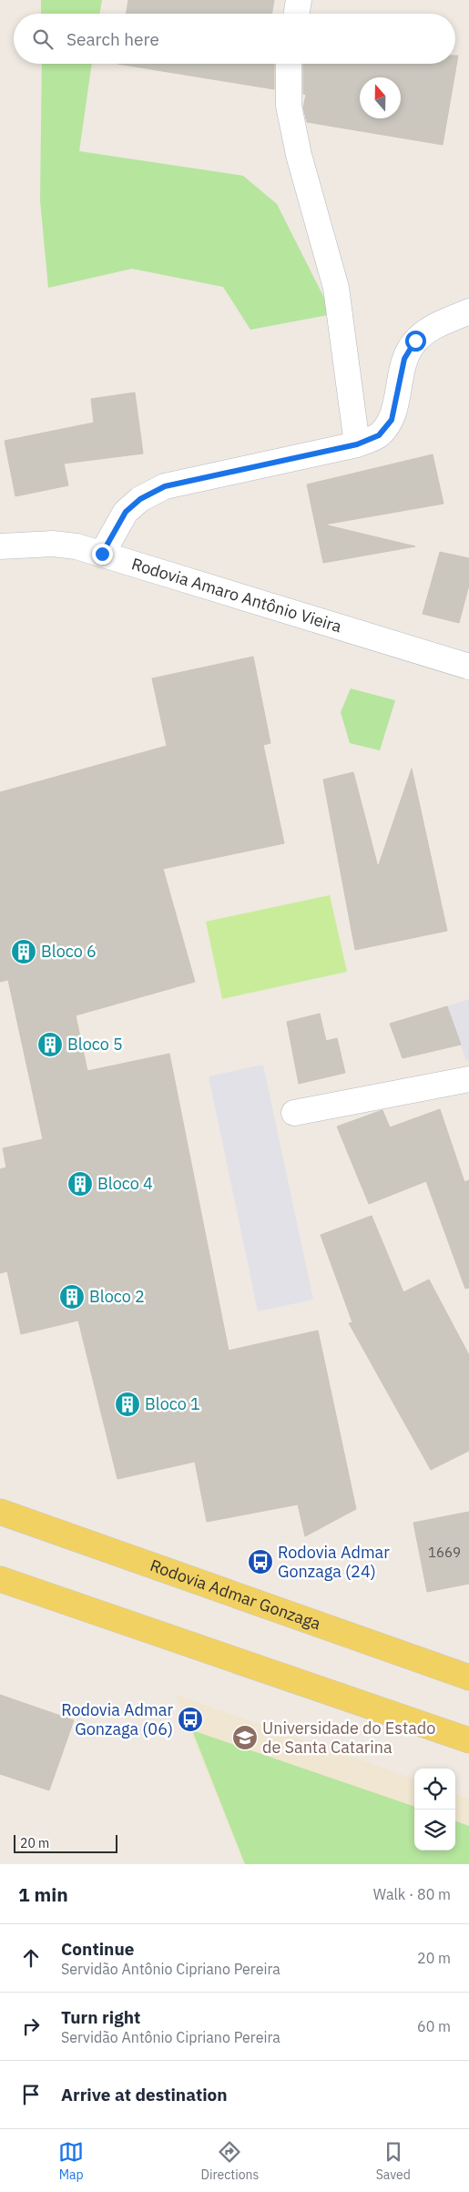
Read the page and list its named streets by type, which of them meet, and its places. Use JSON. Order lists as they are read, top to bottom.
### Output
{
  "streets": {
    "main road": ["Rodovia Admar Gonzaga"],
    "street": ["Rodovia Amaro Antônio Vieira"]
  },
  "places": {
    "building": [
      "Bloco 6",
      "Bloco 5",
      "Bloco 4",
      "Bloco 2",
      "Bloco 1"
    ],
    "bus stop": ["Rodovia Admar Gonzaga (24)", "Rodovia Admar Gonzaga (06)"],
    "school or university": ["Universidade do Estado de Santa Catarina"]
  },
  "house_numbers": ["1669"],
  "scale_bar": "20 m",
  "north": "top",
  "page": {
    "search": "Search here",
    "scale": "20 m",
    "heading": ["1 min", "Walk · 80 m"],
    "list": [
      ["Continue", "Servidão Antônio Cipriano Pereira", "20 m"],
      ["Turn right", "Servidão Antônio Cipriano Pereira", "60 m"],
      "Arrive at destination"
    ],
    "nav": ["Map", "Directions", "Saved"]
  }
}
